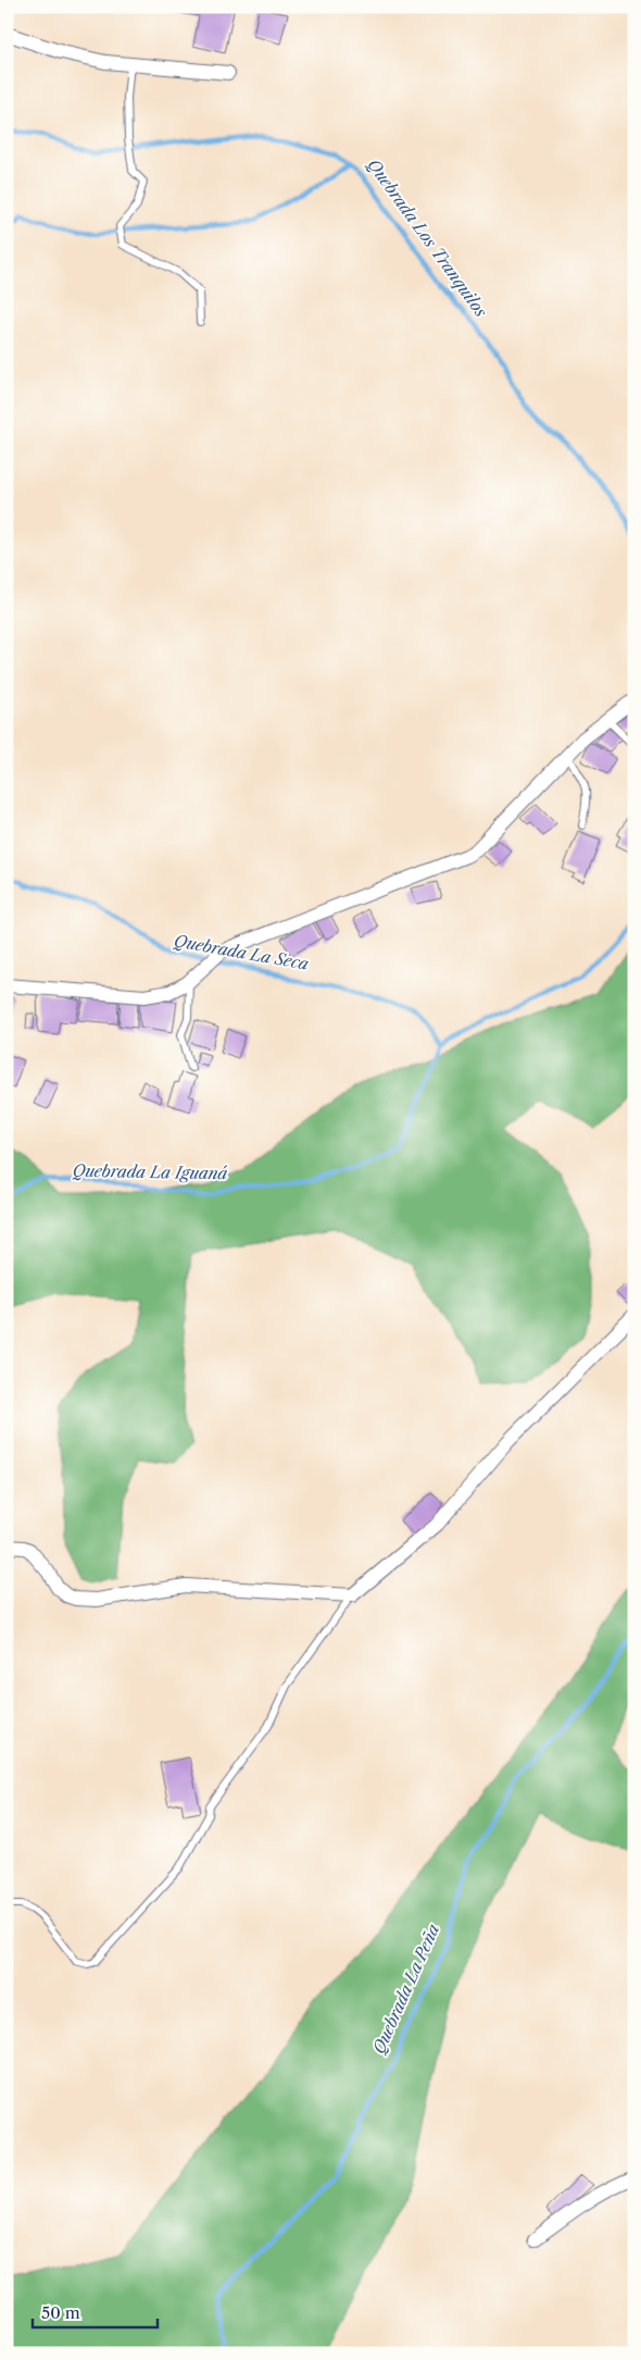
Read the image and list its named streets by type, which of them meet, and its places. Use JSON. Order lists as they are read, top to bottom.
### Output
{
  "water": [
    "Quebrada Los Tranquilos",
    "Quebrada La Seca",
    "Quebrada La Iguaná",
    "Quebrada La Peña"
  ],
  "scale_bar": "50 m"
}
